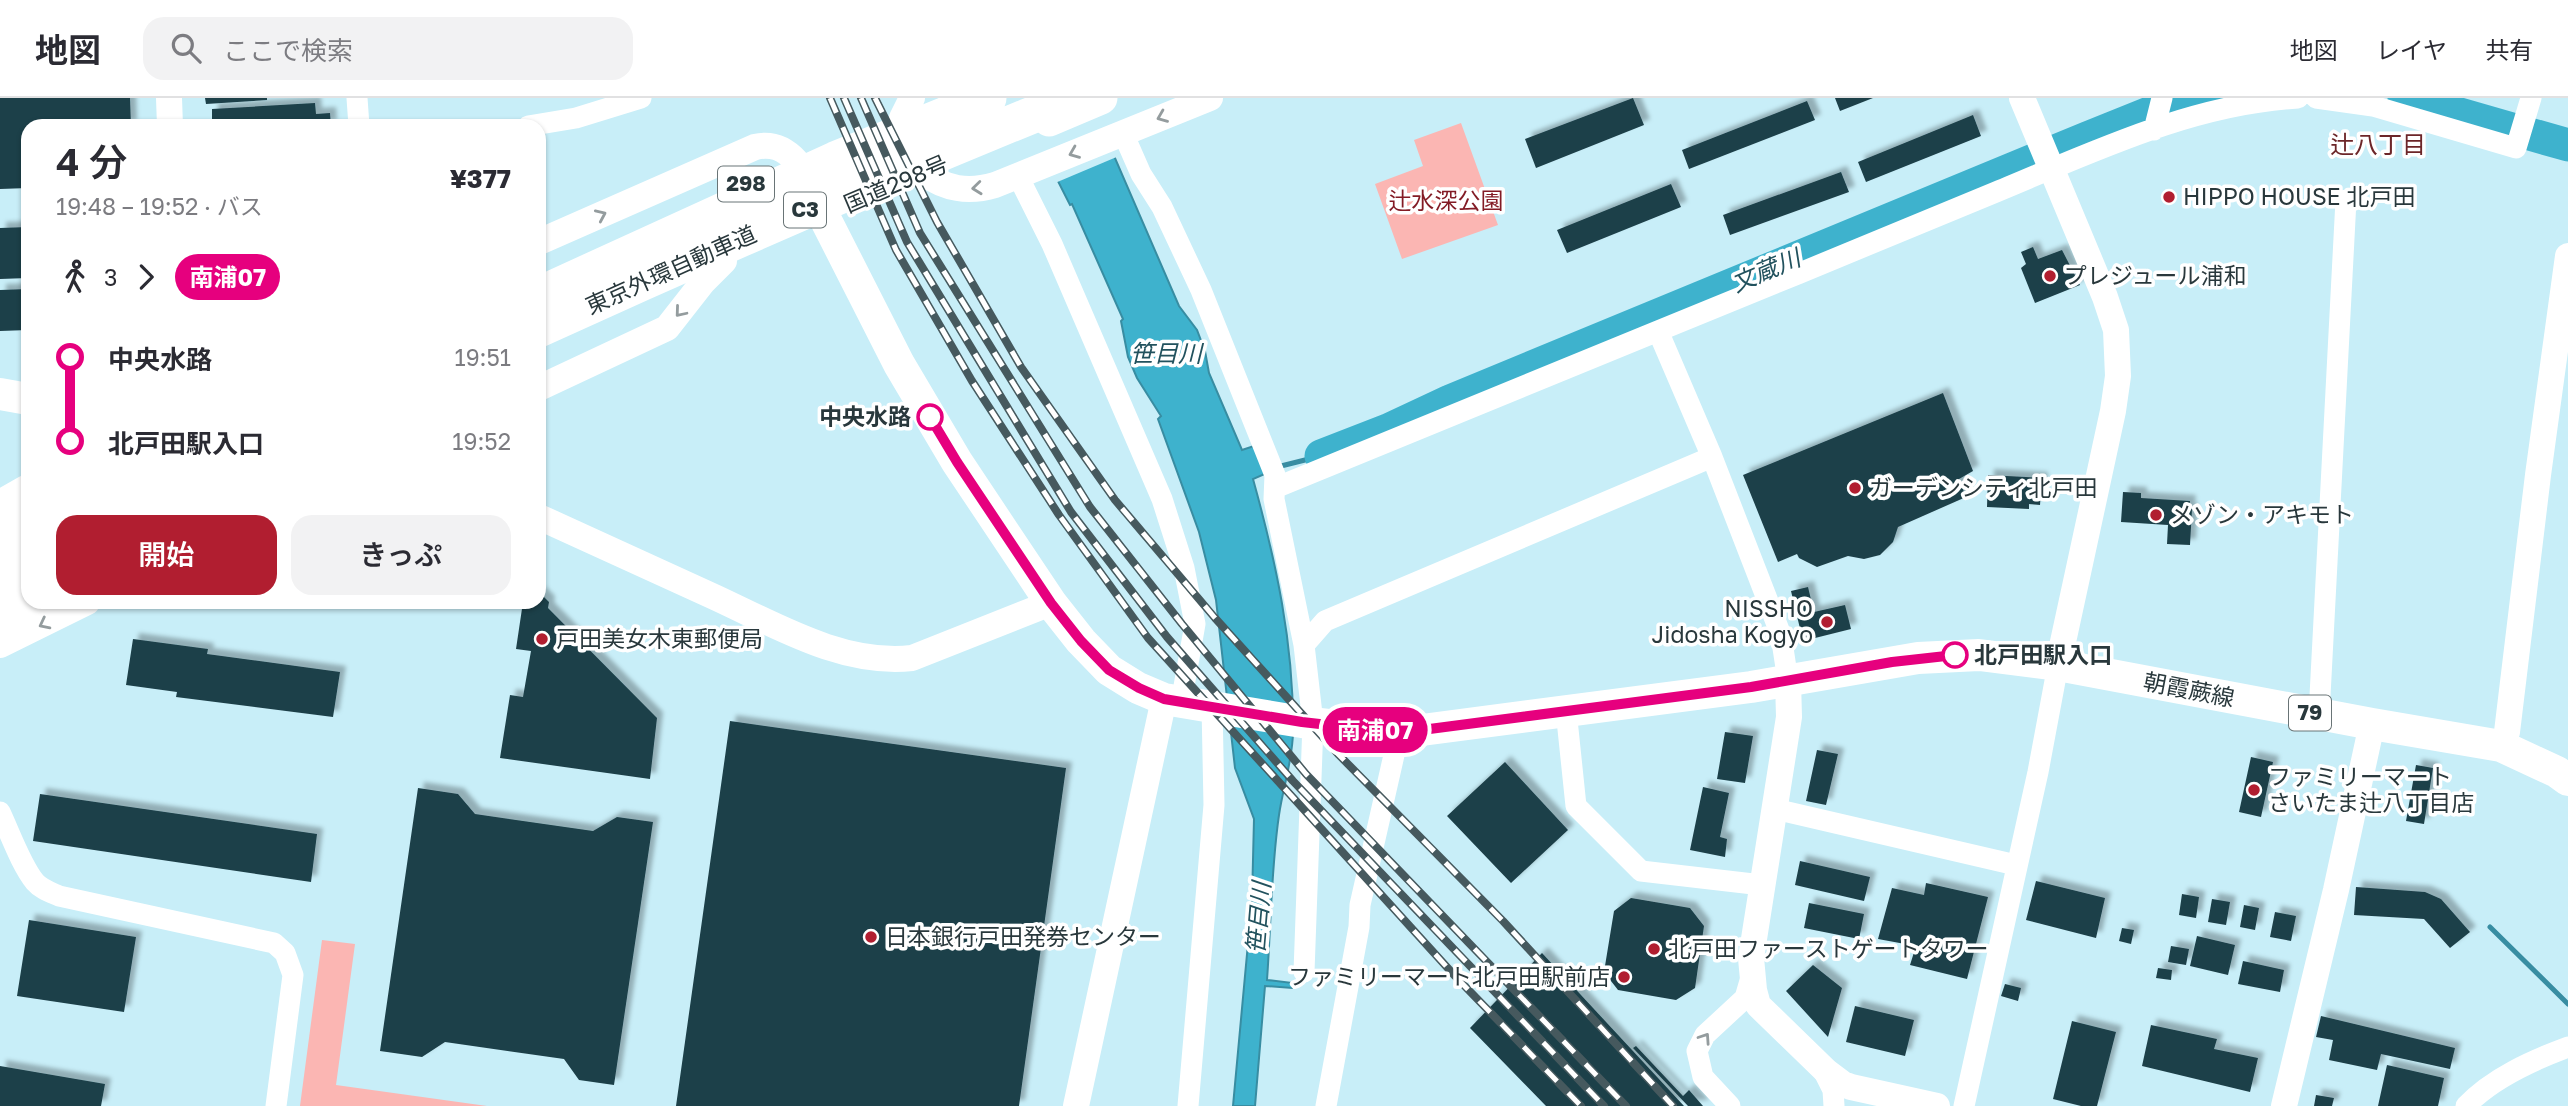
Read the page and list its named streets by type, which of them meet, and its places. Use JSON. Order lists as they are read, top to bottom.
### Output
{
  "streets": {
    "highway": [
      "298",
      "国道298号",
      "C3",
      "東京外環自動車道"
    ],
    "main road": ["朝霞蕨線", "79"]
  },
  "crossings": [
    ["298", "79"],
    ["国道298号", "東京外環自動車道"],
    ["国道298号", "79"],
    ["朝霞蕨線", "79"]
  ],
  "districts": ["辻八丁目"],
  "water": ["文蔵川", "笹目川"],
  "parks": ["辻水深公園"],
  "places": [
    "HIPPO HOUSE 北戸田",
    "プレジュール浦和",
    "中央水路",
    "ガーデンシティ北戸田",
    "メゾン・アキモト",
    "NISSHO Jidosha Kogyo",
    "戸田美女木東郵便局",
    "北戸田駅入口",
    "ファミリーマート さいたま辻八丁目店",
    "日本銀行戸田発券センター",
    "北戸田ファーストゲートタワー",
    "ファミリーマート北戸田駅前店"
  ],
  "lines": ["bus line 南浦07"],
  "page": {
    "header": "地図",
    "search": "ここで検索",
    "nav": ["地図", "レイヤ", "共有"],
    "on_map": "南浦07",
    "heading": ["4 分", "19:48 – 19:52 · バス", "¥377"],
    "legs": ["3", "南浦07"],
    "list": [
      {
        "name": "中央水路",
        "value": "19:51"
      },
      {
        "name": "北戸田駅入口",
        "value": "19:52"
      }
    ],
    "buttons": ["開始", "きっぷ"]
  }
}
